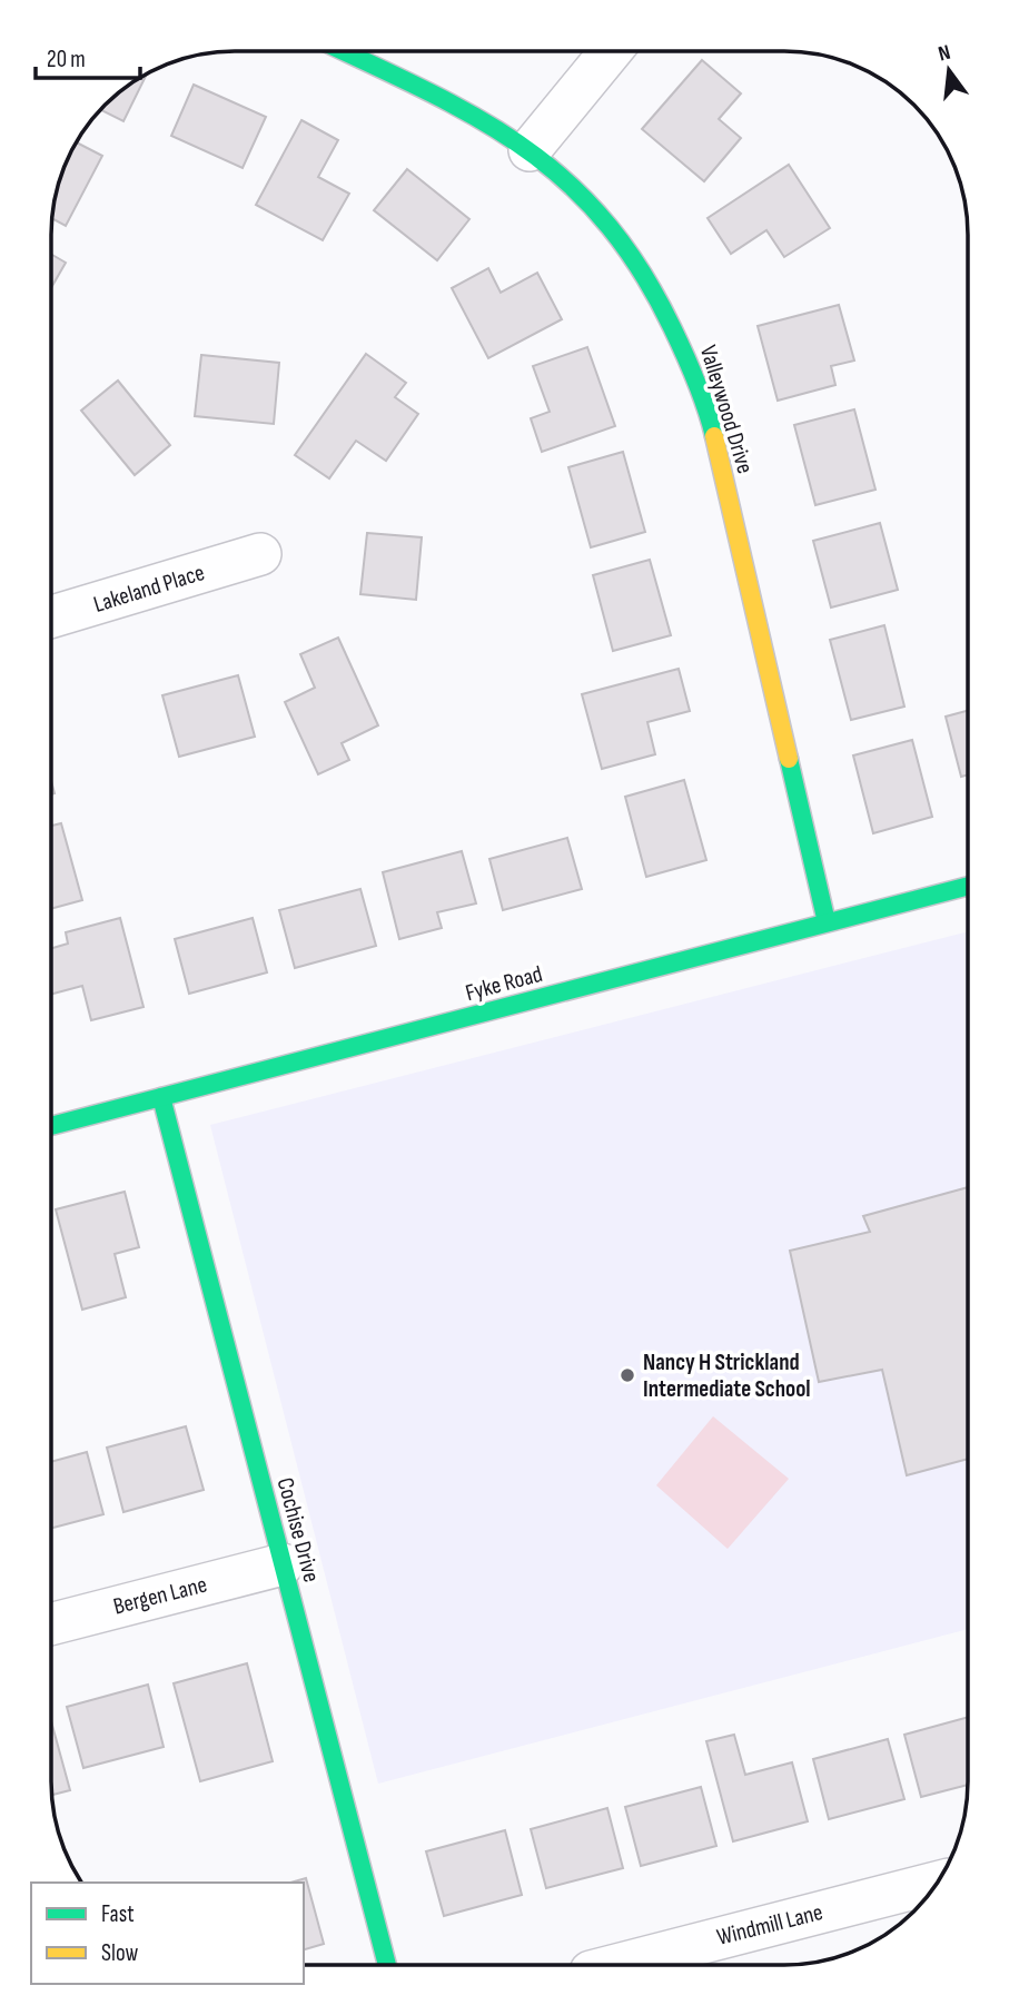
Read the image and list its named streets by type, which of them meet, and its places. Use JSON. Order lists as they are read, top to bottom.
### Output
{
  "streets": {
    "street": [
      "Valleywood Drive",
      "Lakeland Place",
      "Fyke Road",
      "Cochise Drive",
      "Bergen Lane",
      "Windmill Lane"
    ]
  },
  "crossings": [
    ["Valleywood Drive", "Fyke Road"],
    ["Fyke Road", "Cochise Drive"],
    ["Cochise Drive", "Bergen Lane"]
  ],
  "places": ["Nancy H Strickland Intermediate School"],
  "legend": ["Fast", "Slow"],
  "scale_bar": "20 m",
  "north": "top"
}
